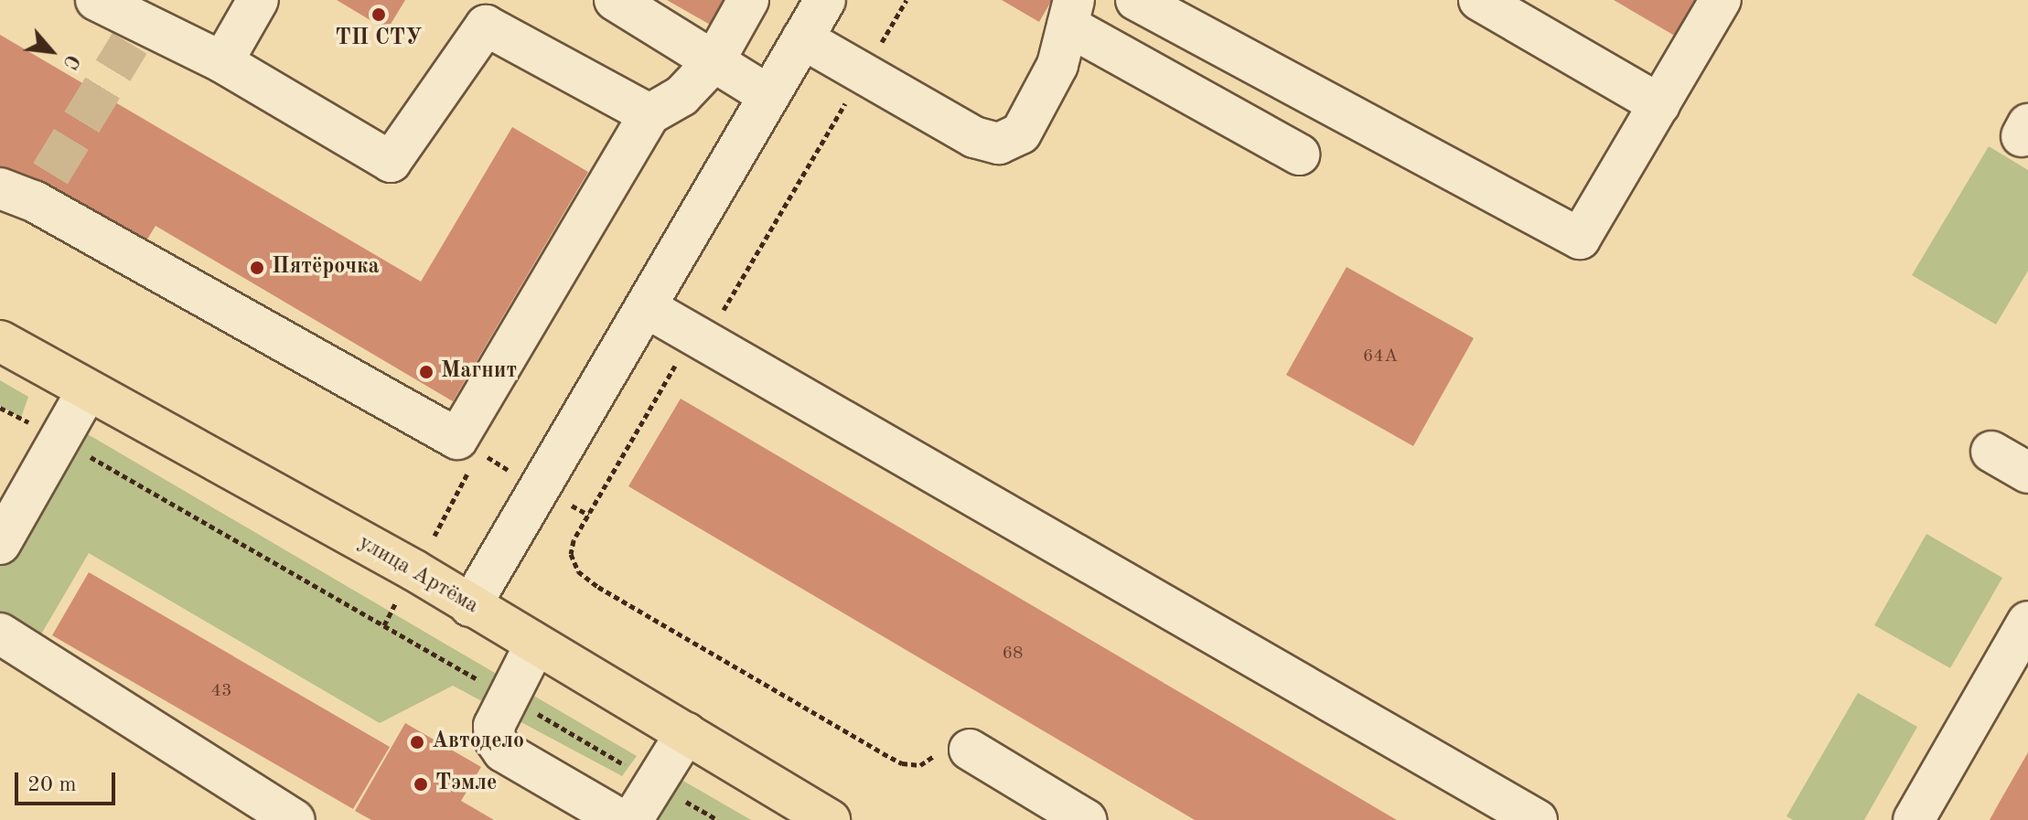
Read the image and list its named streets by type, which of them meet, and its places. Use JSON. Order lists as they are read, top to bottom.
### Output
{
  "streets": {
    "main road": ["улица Артёма"]
  },
  "places": [
    "ТП СТУ",
    "Пятёрочка",
    "Магнит",
    "Автодело",
    "Тэмле"
  ],
  "house_numbers": ["64А", "68", "43"],
  "scale_bar": "20 m",
  "north": "bottom right"
}
